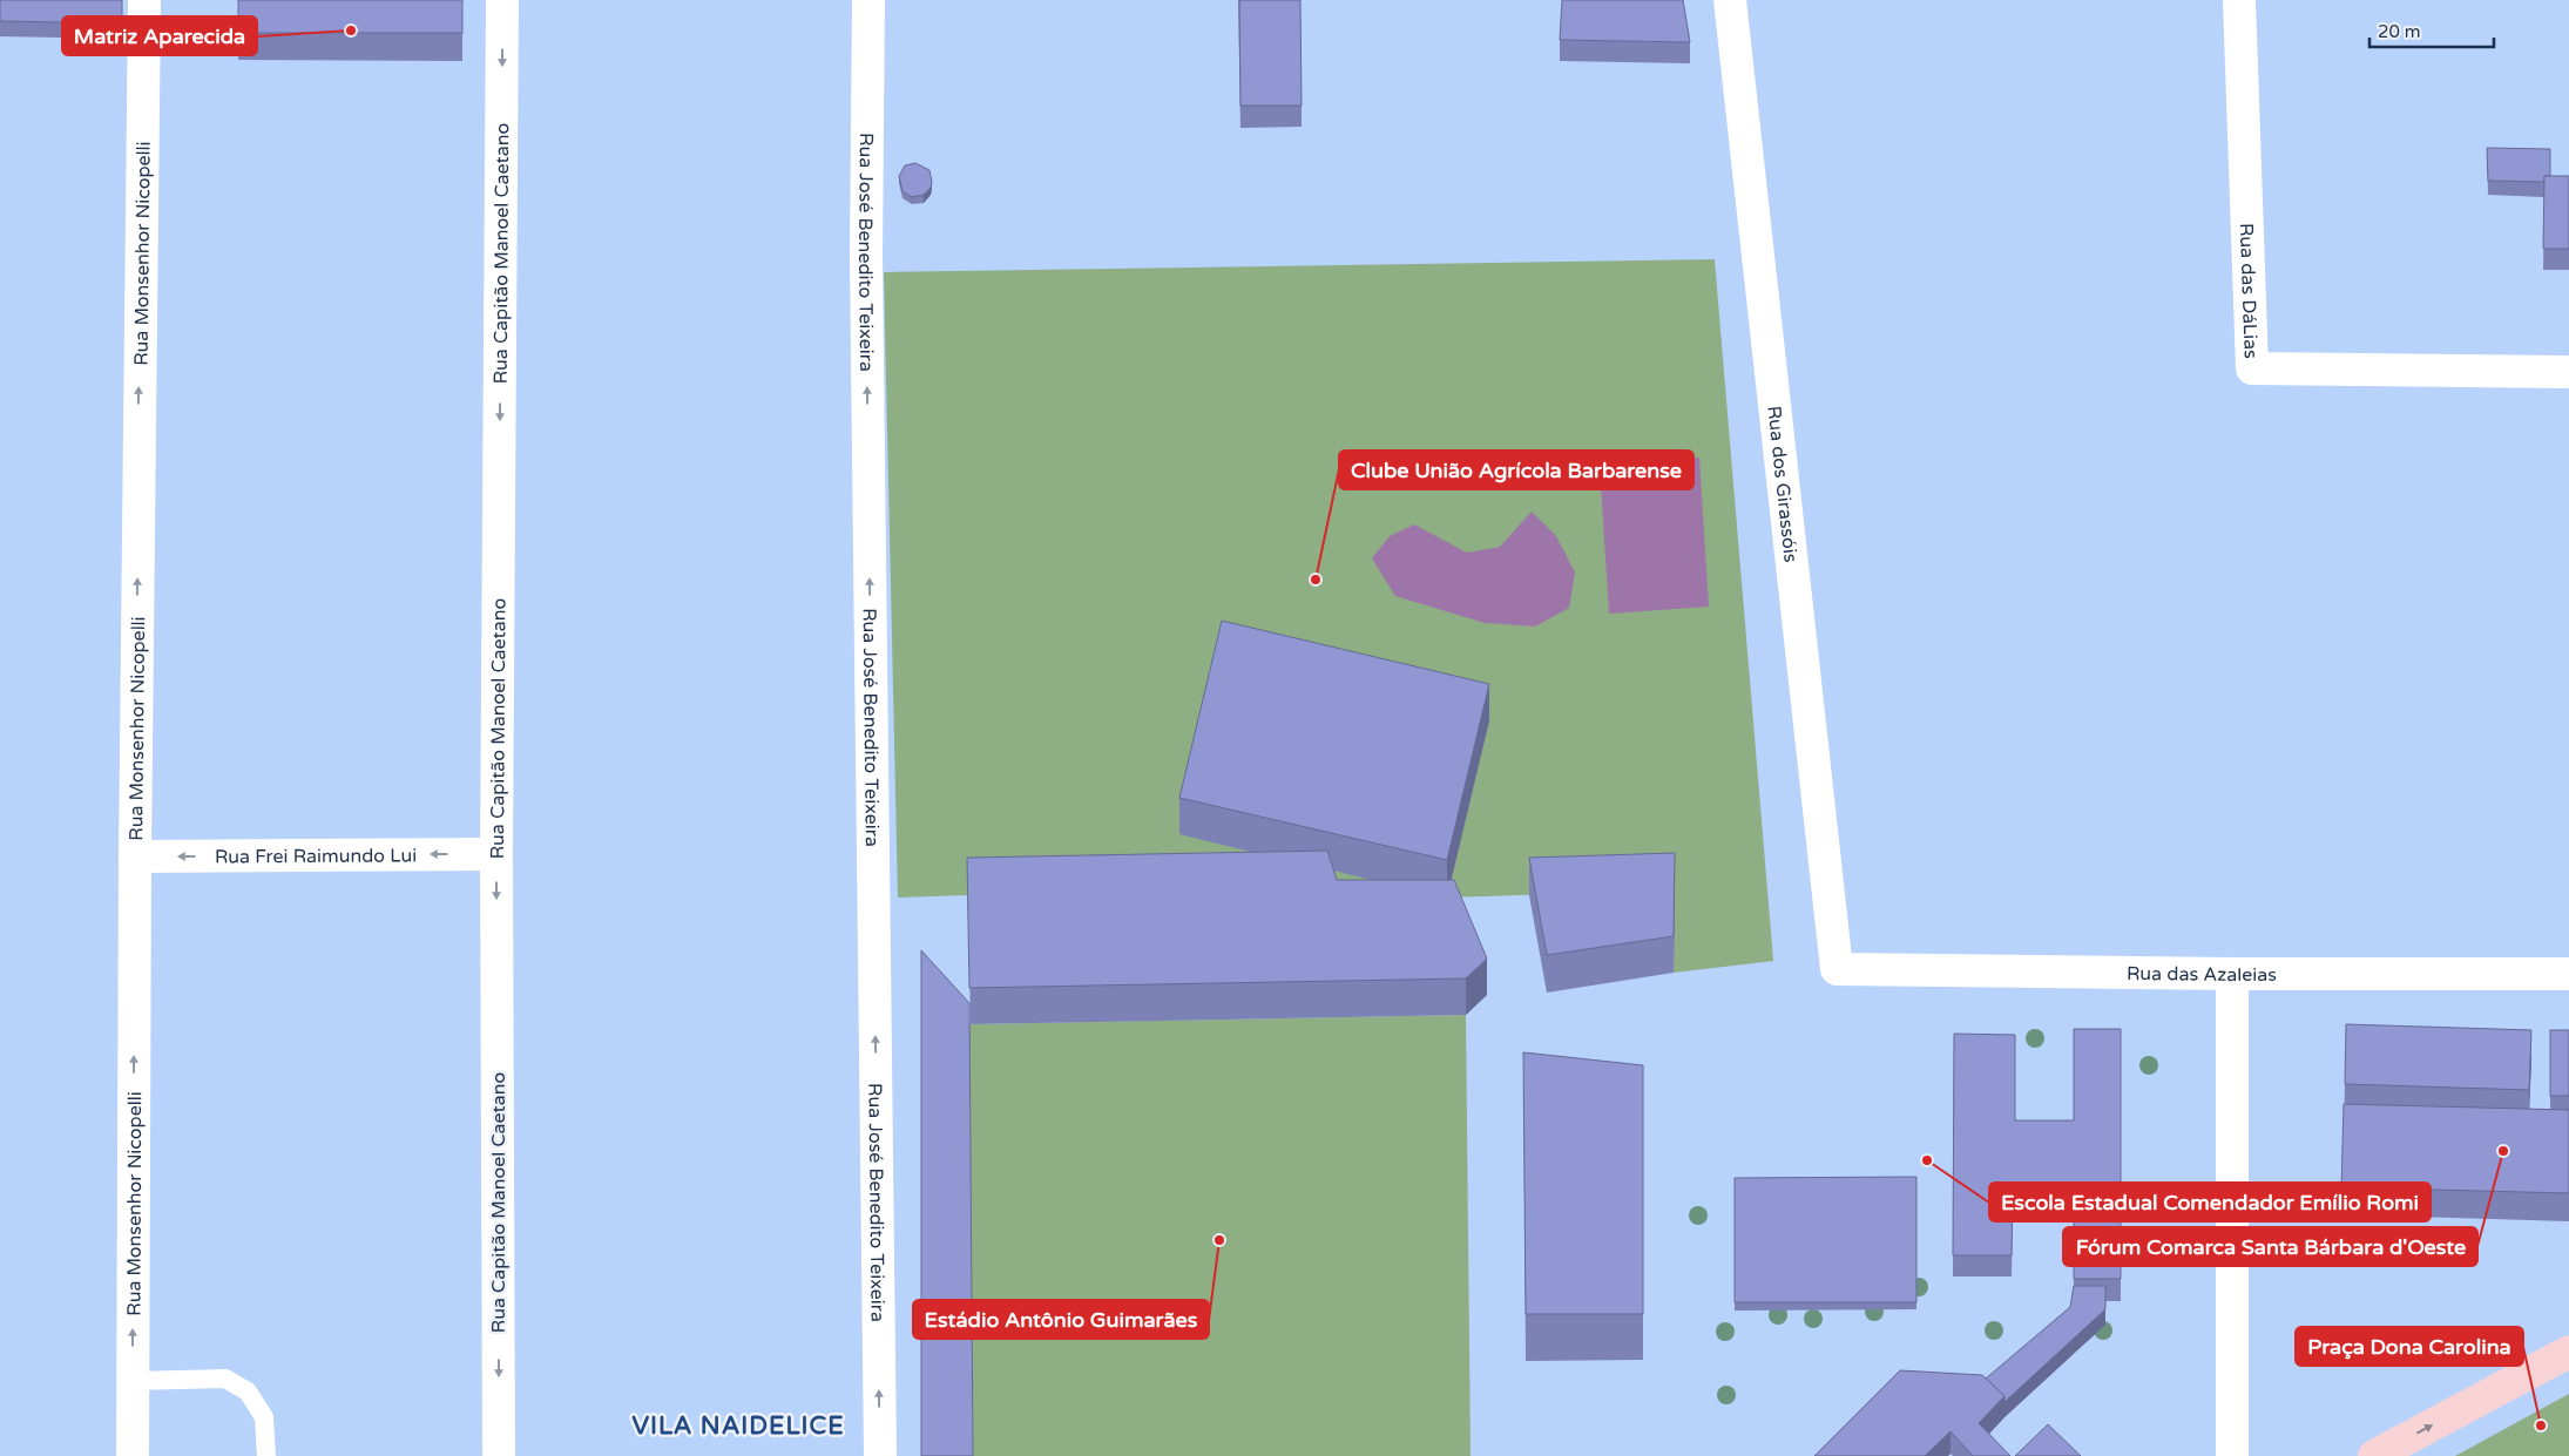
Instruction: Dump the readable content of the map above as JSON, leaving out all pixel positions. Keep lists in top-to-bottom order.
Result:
{
  "streets": {
    "street": [
      "Rua Monsenhor Nicopelli",
      "Rua Capitão Manoel Caetano",
      "Rua José Benedito Teixeira",
      "Rua das DáLias",
      "Rua dos Girassóis",
      "Rua Frei Raimundo Lui",
      "Rua das Azaleias"
    ]
  },
  "crossings": [
    ["Rua Monsenhor Nicopelli", "Rua Frei Raimundo Lui"],
    ["Rua Capitão Manoel Caetano", "Rua Frei Raimundo Lui"],
    ["Rua dos Girassóis", "Rua das Azaleias"]
  ],
  "one_way": [
    "Rua Monsenhor Nicopelli",
    "Rua Capitão Manoel Caetano",
    "Rua José Benedito Teixeira",
    "Rua Frei Raimundo Lui"
  ],
  "districts": ["VILA NAIDELICE"],
  "places": [
    "Matriz Aparecida",
    "Clube União Agrícola Barbarense",
    "Fórum Comarca Santa Bárbara d'Oeste",
    "Escola Estadual Comendador Emílio Romi",
    "Estádio Antônio Guimarães",
    "Praça Dona Carolina"
  ],
  "scale_bar": "20 m"
}
